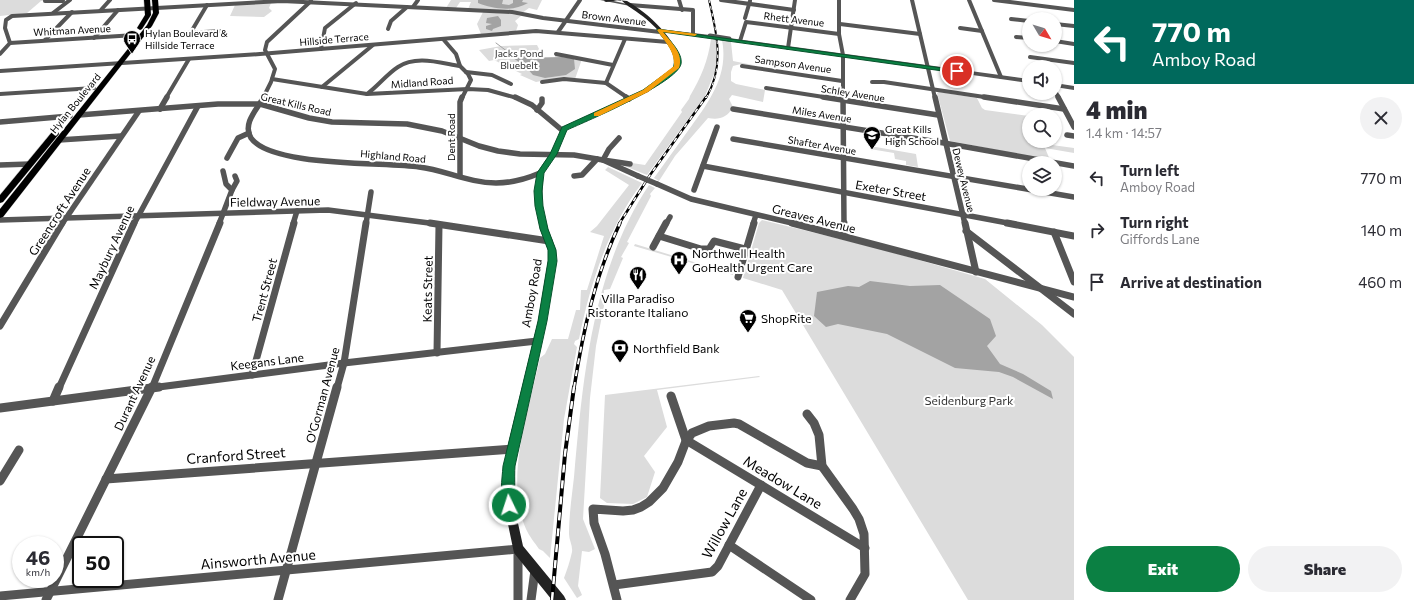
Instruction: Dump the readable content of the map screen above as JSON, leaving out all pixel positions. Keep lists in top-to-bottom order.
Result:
{
  "streets": {
    "main road": ["Hylan Boulevard", "Amboy Road"],
    "street": [
      "Brown Avenue",
      "Rhett Avenue",
      "Whitman Avenue",
      "Hillside Terrace",
      "Sampson Avenue",
      "Midland Road",
      "Schley Avenue",
      "Great Kills Road",
      "Miles Avenue",
      "Dent Road",
      "Shafter Avenue",
      "Highland Road",
      "Dewey Avenue",
      "Exeter Street",
      "Fieldway Avenue",
      "Greencroft Avenue",
      "Greaves Avenue",
      "Maybury Avenue",
      "Keats Street",
      "Trent Street",
      "Keegans Lane",
      "Durant Avenue",
      "O'Gorman Avenue",
      "Cranford Street",
      "Meadow Lane",
      "Willow Lane",
      "Ainsworth Avenue"
    ]
  },
  "crossings": [
    ["Brown Avenue", "Whitman Avenue"],
    ["Brown Avenue", "Hylan Boulevard"],
    ["Whitman Avenue", "Hylan Boulevard"],
    ["Hillside Terrace", "Hylan Boulevard"],
    ["Midland Road", "Dent Road"],
    ["Midland Road", "Amboy Road"],
    ["Schley Avenue", "Dewey Avenue"],
    ["Hylan Boulevard", "Great Kills Road"],
    ["Great Kills Road", "Dent Road"],
    ["Great Kills Road", "Greencroft Avenue"],
    ["Great Kills Road", "Greaves Avenue"],
    ["Great Kills Road", "Maybury Avenue"],
    ["Great Kills Road", "Amboy Road"],
    ["Miles Avenue", "Dewey Avenue"],
    ["Dent Road", "Highland Road"],
    ["Shafter Avenue", "Dewey Avenue"],
    ["Highland Road", "Amboy Road"],
    ["Dewey Avenue", "Exeter Street"],
    ["Dewey Avenue", "Greaves Avenue"],
    ["Fieldway Avenue", "Greencroft Avenue"],
    ["Fieldway Avenue", "Maybury Avenue"],
    ["Fieldway Avenue", "Keats Street"],
    ["Fieldway Avenue", "Trent Street"],
    ["Fieldway Avenue", "Amboy Road"],
    ["Fieldway Avenue", "Durant Avenue"],
    ["Fieldway Avenue", "O'Gorman Avenue"],
    ["Greaves Avenue", "Amboy Road"],
    ["Maybury Avenue", "Keegans Lane"],
    ["Keats Street", "Keegans Lane"],
    ["Trent Street", "Keegans Lane"],
    ["Amboy Road", "Keegans Lane"],
    ["Amboy Road", "Cranford Street"],
    ["Amboy Road", "Ainsworth Avenue"],
    ["Keegans Lane", "Durant Avenue"],
    ["Keegans Lane", "O'Gorman Avenue"],
    ["Durant Avenue", "Cranford Street"],
    ["Durant Avenue", "Ainsworth Avenue"],
    ["O'Gorman Avenue", "Cranford Street"],
    ["O'Gorman Avenue", "Ainsworth Avenue"],
    ["Meadow Lane", "Willow Lane"]
  ],
  "parks": ["Jacks Pond Bluebelt", "Seidenburg Park"],
  "places": {
    "bus stop": ["Hylan Boulevard & Hillside Terrace"],
    "school or university": ["Great Kills High School"],
    "hospital": ["Northwell Health GoHealth Urgent Care"],
    "restaurant": ["Villa Paradiso Ristorante Italiano"],
    "supermarket": ["ShopRite"],
    "bank": ["Northfield Bank"]
  },
  "north": "bottom right",
  "page": {
    "turn": ["770 m", "Amboy Road"],
    "heading": ["4 min", "1.4 km · 14:57"],
    "list": [
      {
        "name": "Turn left",
        "note": "Amboy Road",
        "value": "770 m"
      },
      {
        "name": "Turn right",
        "note": "Giffords Lane",
        "value": "140 m"
      },
      {
        "name": "Arrive at destination",
        "value": "460 m"
      }
    ],
    "speed": "46 km/h",
    "limit": "50",
    "buttons": ["Exit", "Share"]
  }
}
